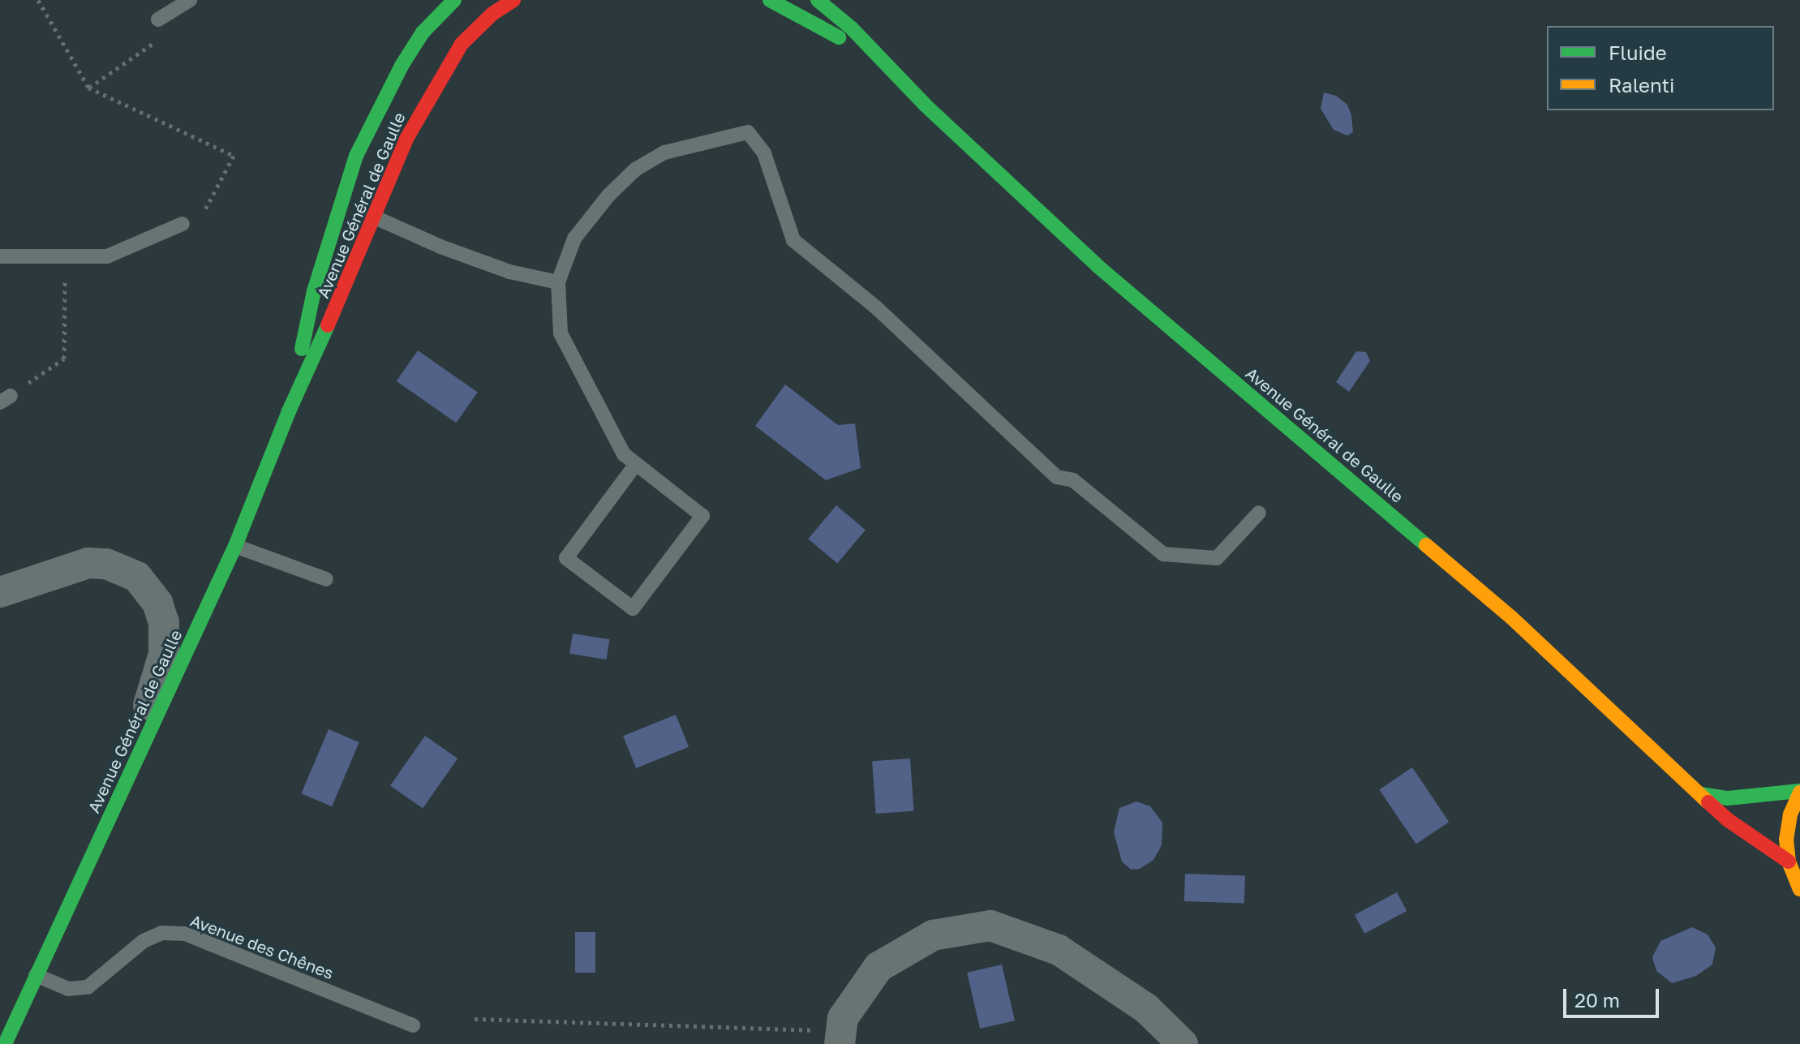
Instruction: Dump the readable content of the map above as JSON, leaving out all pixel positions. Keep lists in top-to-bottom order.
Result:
{
  "streets": {
    "main road": ["Avenue Général de Gaulle"],
    "lane": ["Avenue des Chênes"]
  },
  "crossings": [
    ["Avenue Général de Gaulle", "Avenue des Chênes"]
  ],
  "legend": ["Fluide", "Ralenti"],
  "scale_bar": "20 m"
}
